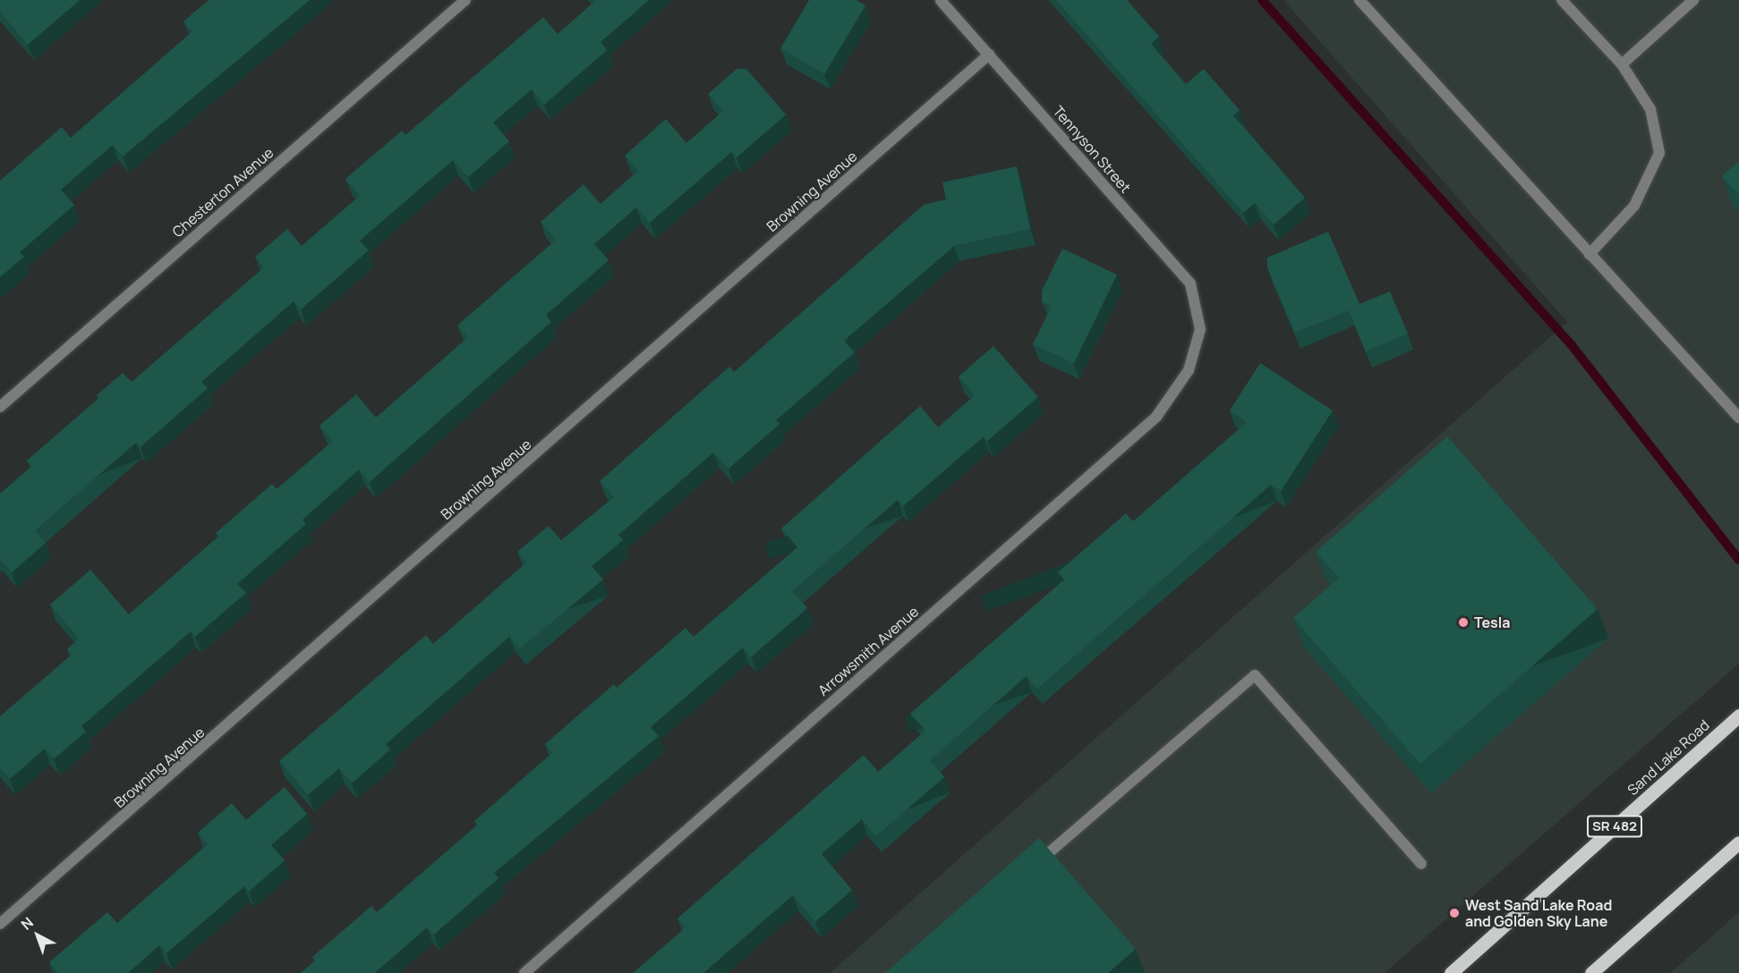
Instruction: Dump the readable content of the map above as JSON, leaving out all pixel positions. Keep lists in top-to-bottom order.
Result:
{
  "streets": {
    "main road": ["Sand Lake Road", "SR 482"],
    "street": [
      "Tennyson Street",
      "Browning Avenue",
      "Chesterton Avenue",
      "Arrowsmith Avenue"
    ]
  },
  "crossings": [
    ["Tennyson Street", "Browning Avenue"],
    ["Tennyson Street", "Arrowsmith Avenue"]
  ],
  "places": ["Tesla", "West Sand Lake Road and Golden Sky Lane"],
  "north": "top left"
}
